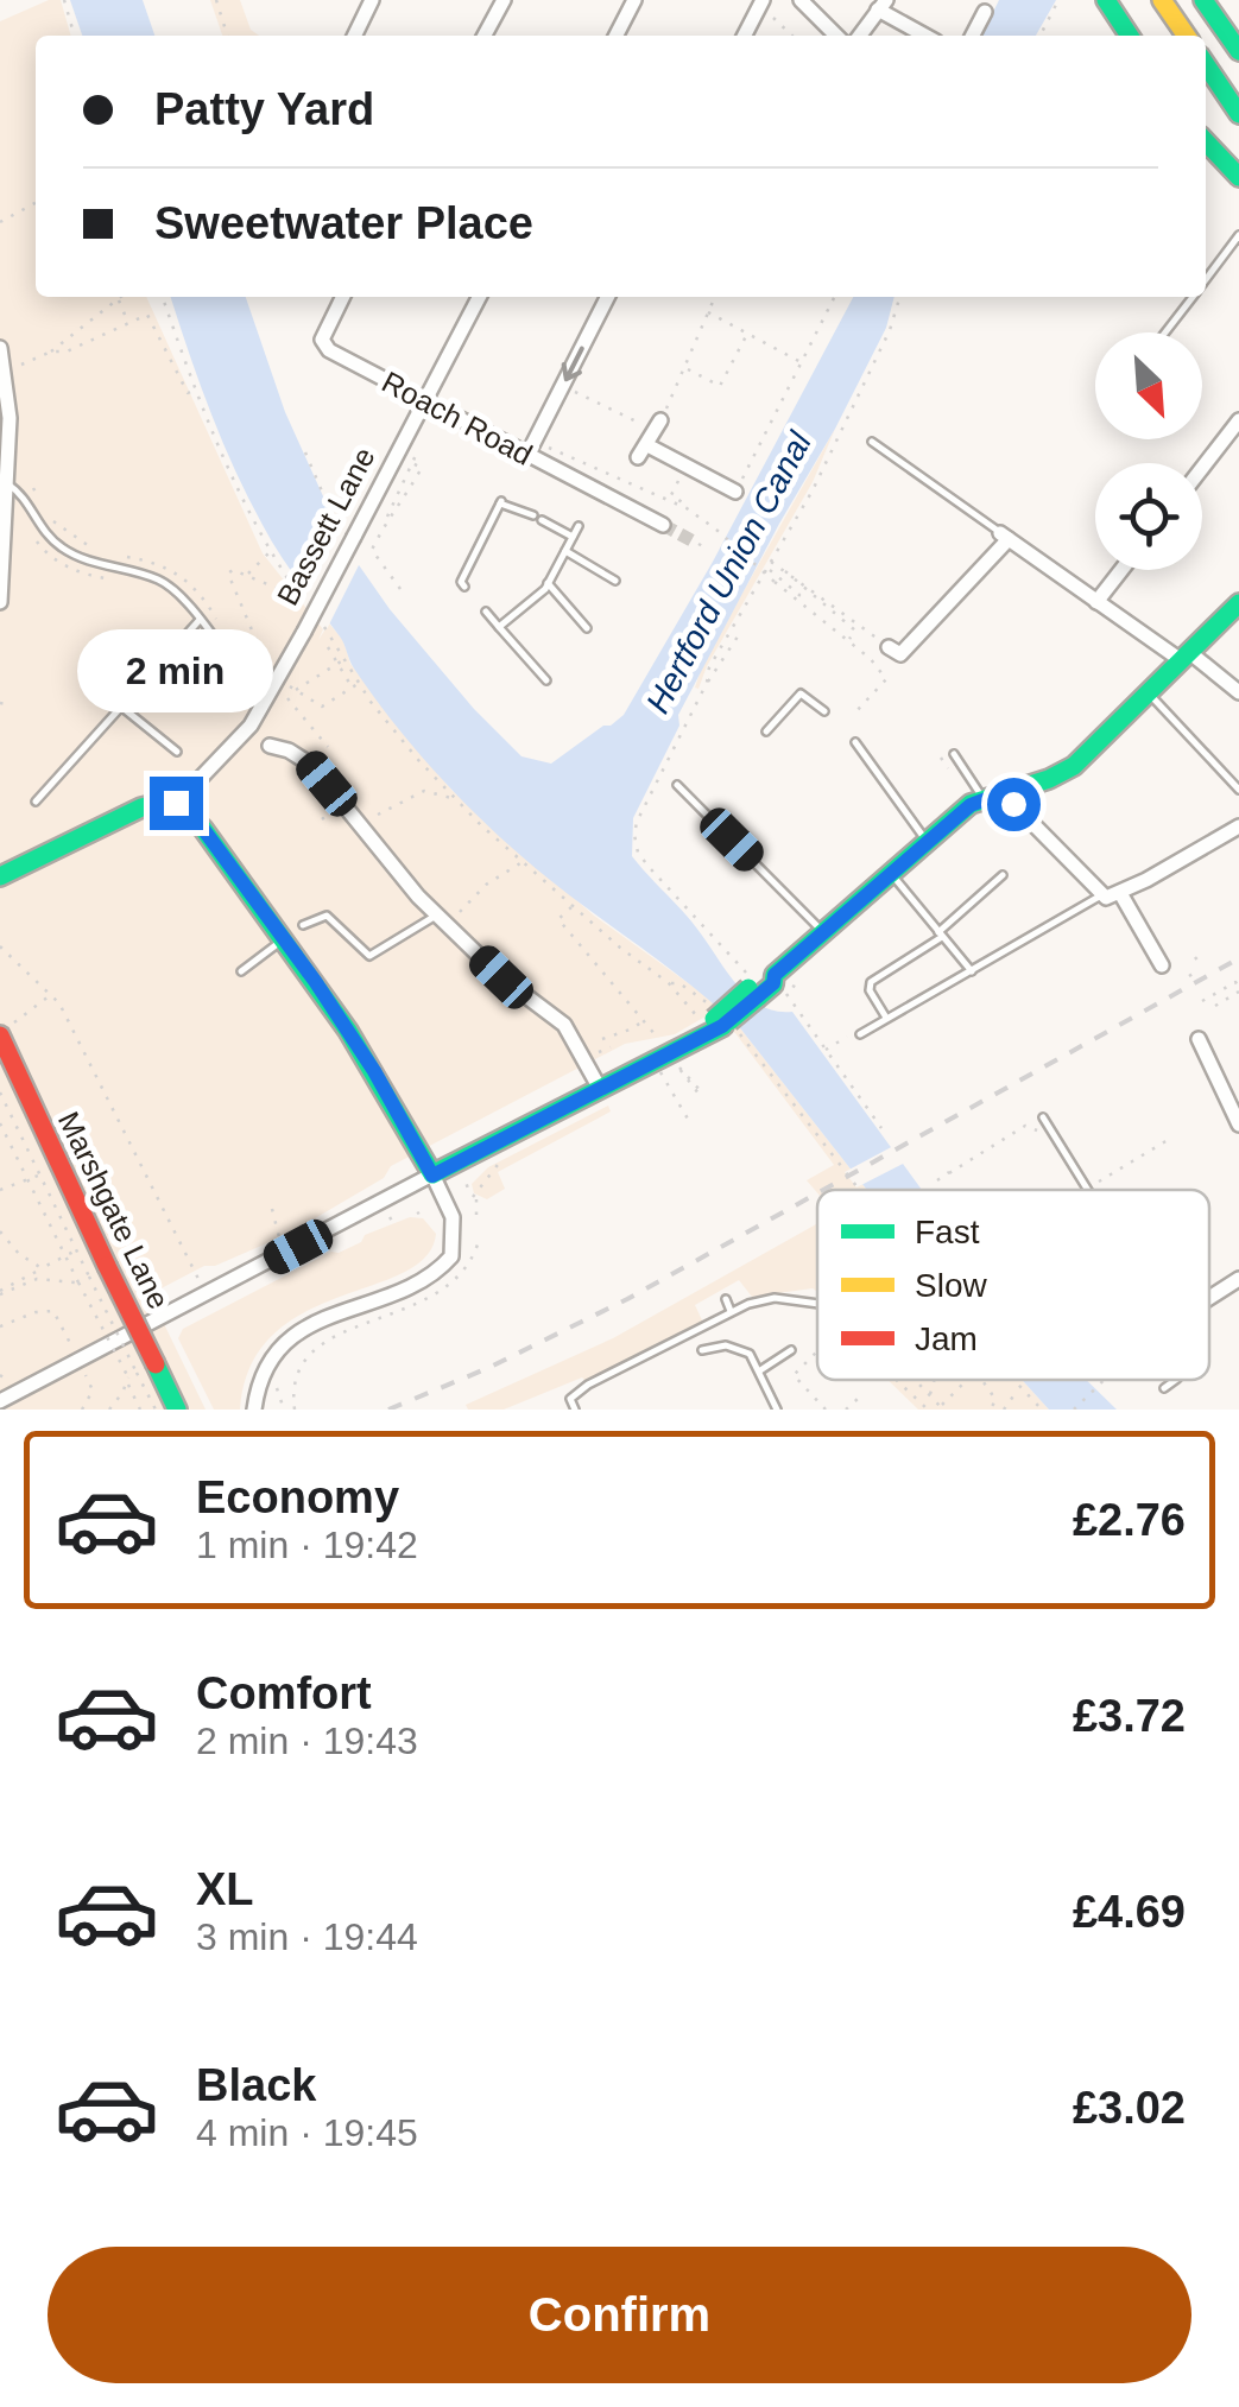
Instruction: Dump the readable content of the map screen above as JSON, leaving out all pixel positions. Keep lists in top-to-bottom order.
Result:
{
  "streets": {
    "main road": ["Marshgate Lane"],
    "street": ["Roach Road", "Bassett Lane"]
  },
  "crossings": [
    ["Roach Road", "Bassett Lane"]
  ],
  "water": ["Hertford Union Canal"],
  "legend": ["Fast", "Slow", "Jam"],
  "north": "bottom right",
  "page": {
    "banner": ["Patty Yard", "Sweetwater Place"],
    "bubble": "2 min",
    "list": [
      {
        "name": "Economy",
        "note": "1 min · 19:42",
        "value": "£2.76"
      },
      {
        "name": "Comfort",
        "note": "2 min · 19:43",
        "value": "£3.72"
      },
      {
        "name": "XL",
        "note": "3 min · 19:44",
        "value": "£4.69"
      },
      {
        "name": "Black",
        "note": "4 min · 19:45",
        "value": "£3.02"
      }
    ],
    "buttons": "Confirm"
  }
}
